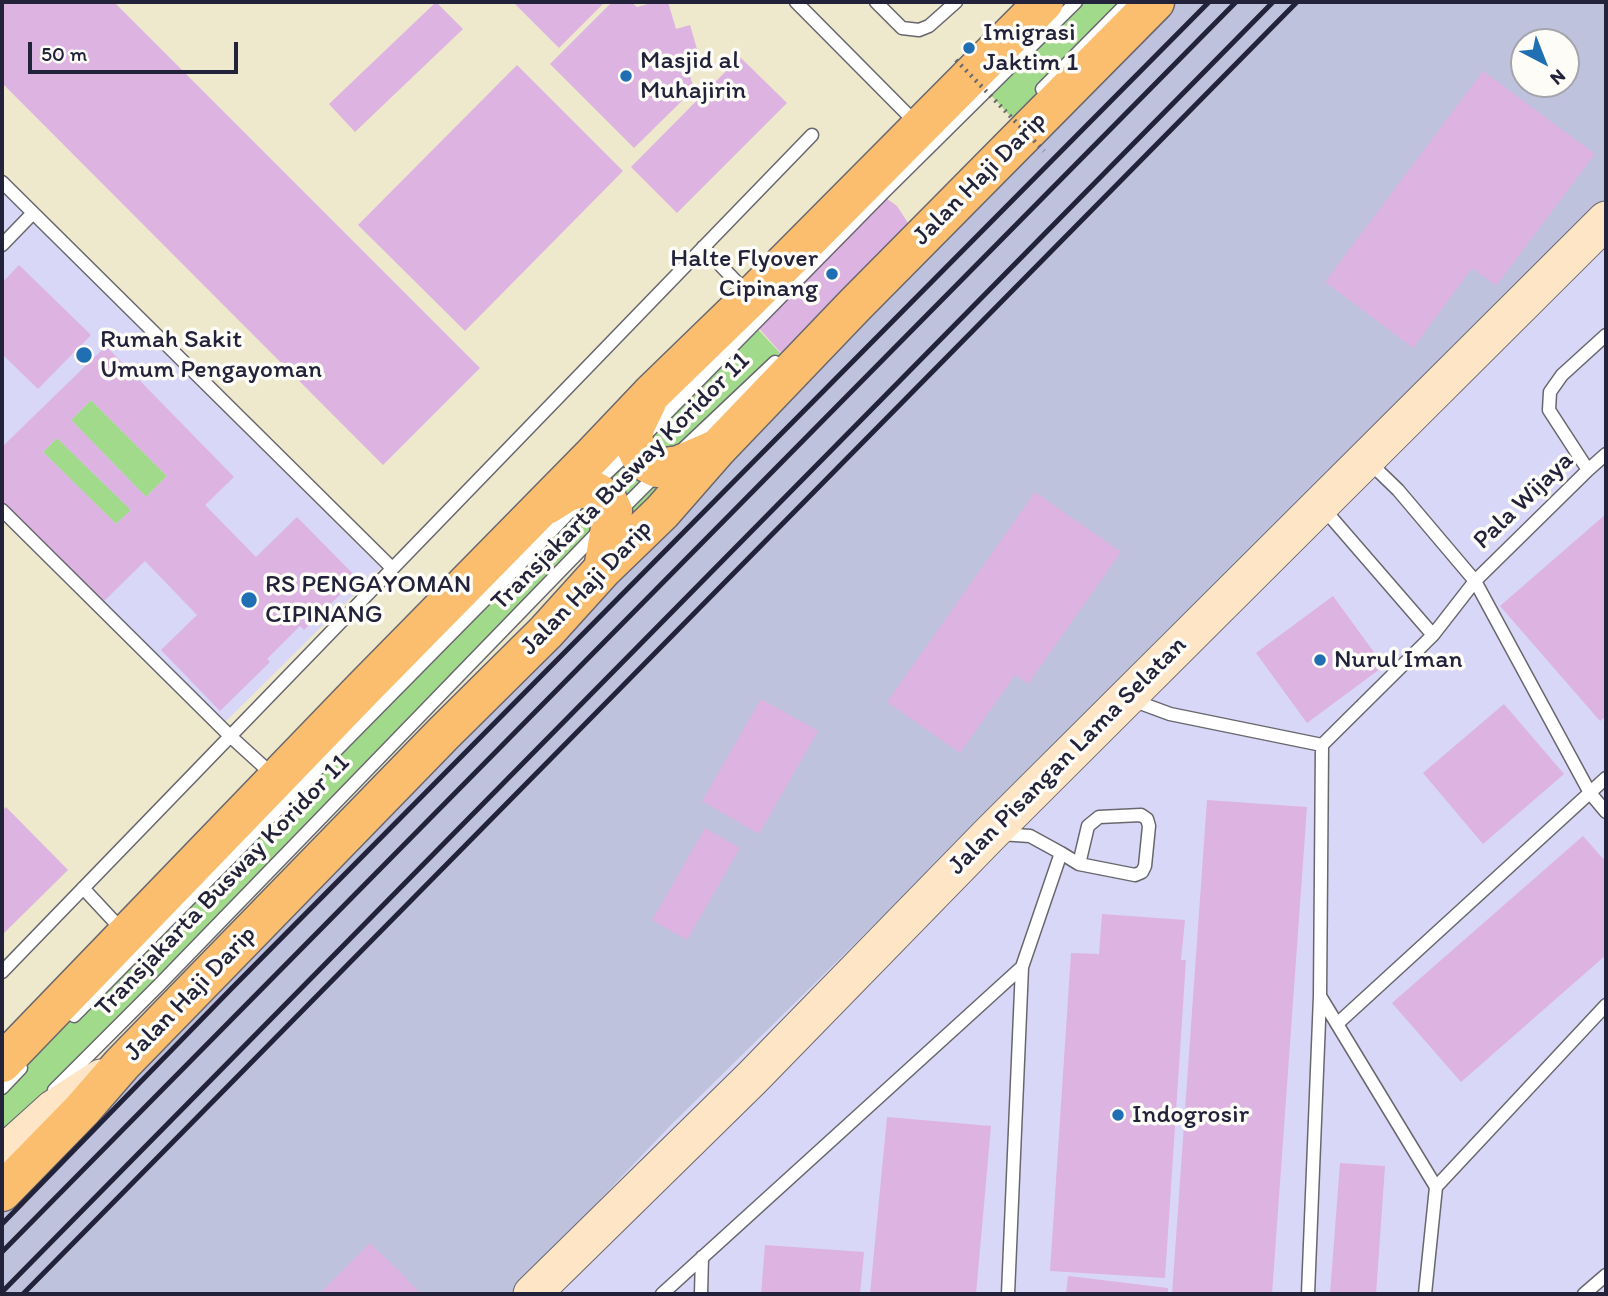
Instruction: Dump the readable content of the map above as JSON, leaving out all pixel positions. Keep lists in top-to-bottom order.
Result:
{
  "streets": {
    "main road": ["Jalan Haji Darip"],
    "street": ["Jalan Pisangan Lama Selatan"],
    "lane": ["Transjakarta Busway Koridor 11", "Pala Wijaya"]
  },
  "places": [
    "Imigrasi Jaktim 1",
    "Masjid al Muhajirin",
    "Halte Flyover Cipinang",
    "Rumah Sakit Umum Pengayoman",
    "RS PENGAYOMAN CIPINANG",
    "Nurul Iman",
    "Indogrosir"
  ],
  "scale_bar": "50 m",
  "north": "bottom right"
}
